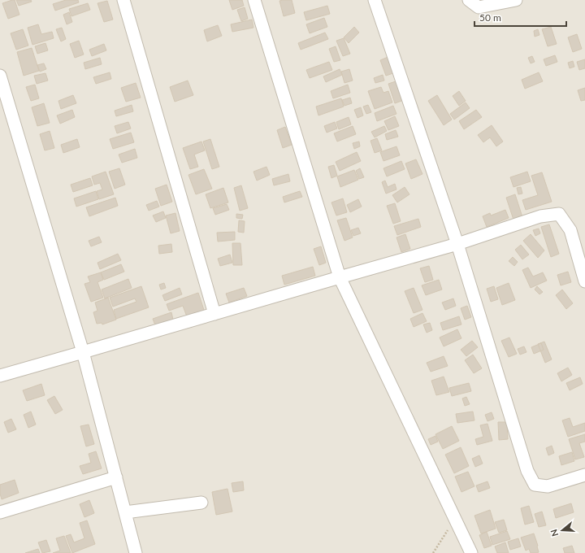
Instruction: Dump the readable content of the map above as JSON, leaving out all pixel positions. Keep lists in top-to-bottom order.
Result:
{
  "scale_bar": "50 m",
  "north": "left"
}
